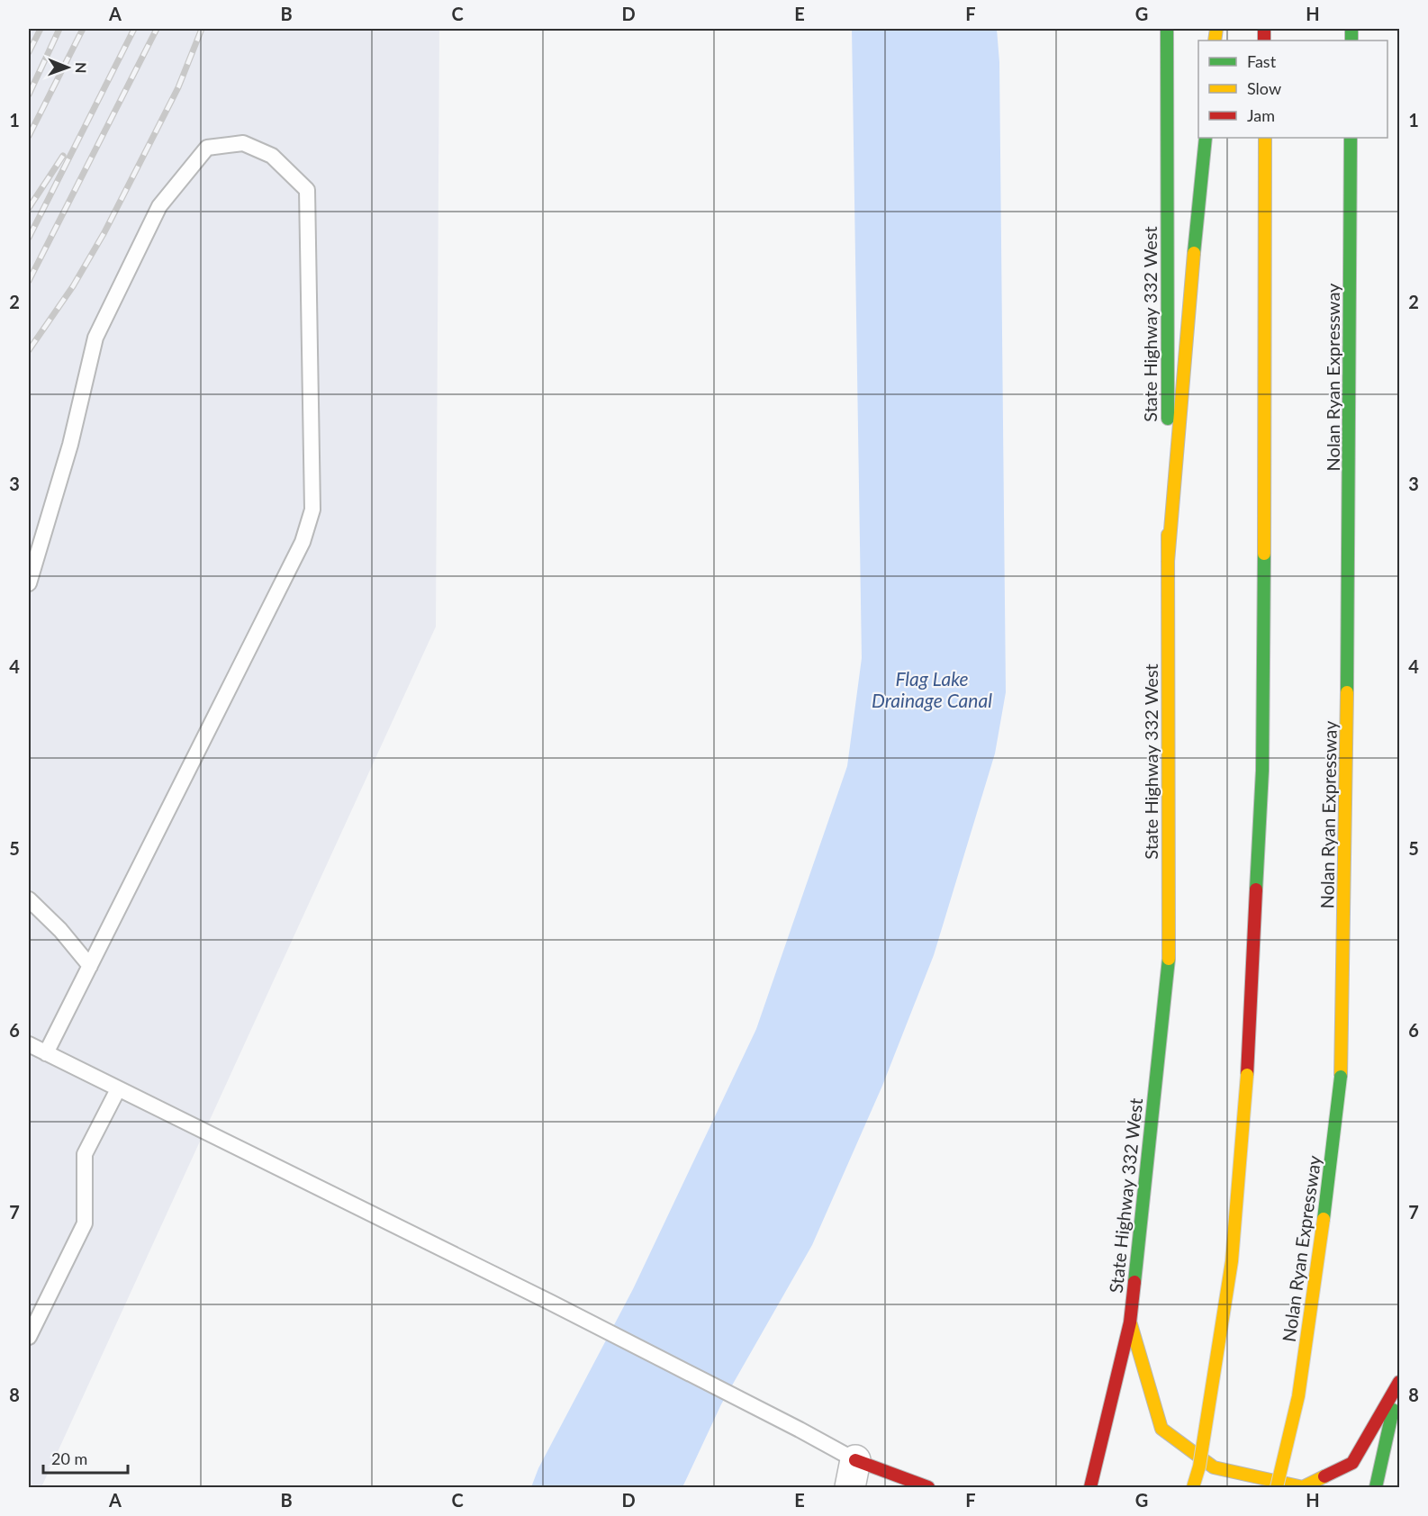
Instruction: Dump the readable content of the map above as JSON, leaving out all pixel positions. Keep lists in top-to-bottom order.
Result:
{
  "streets": {
    "main road": ["State Highway 332 West", "Nolan Ryan Expressway"]
  },
  "water": ["Flag Lake Drainage Canal"],
  "legend": ["Fast", "Slow", "Jam"],
  "scale_bar": "20 m",
  "north": "right",
  "grid": {
    "columns": [
      "A",
      "B",
      "C",
      "D",
      "E",
      "F",
      "G",
      "H"
    ],
    "rows": [
      "1",
      "2",
      "3",
      "4",
      "5",
      "6",
      "7",
      "8"
    ]
  }
}
